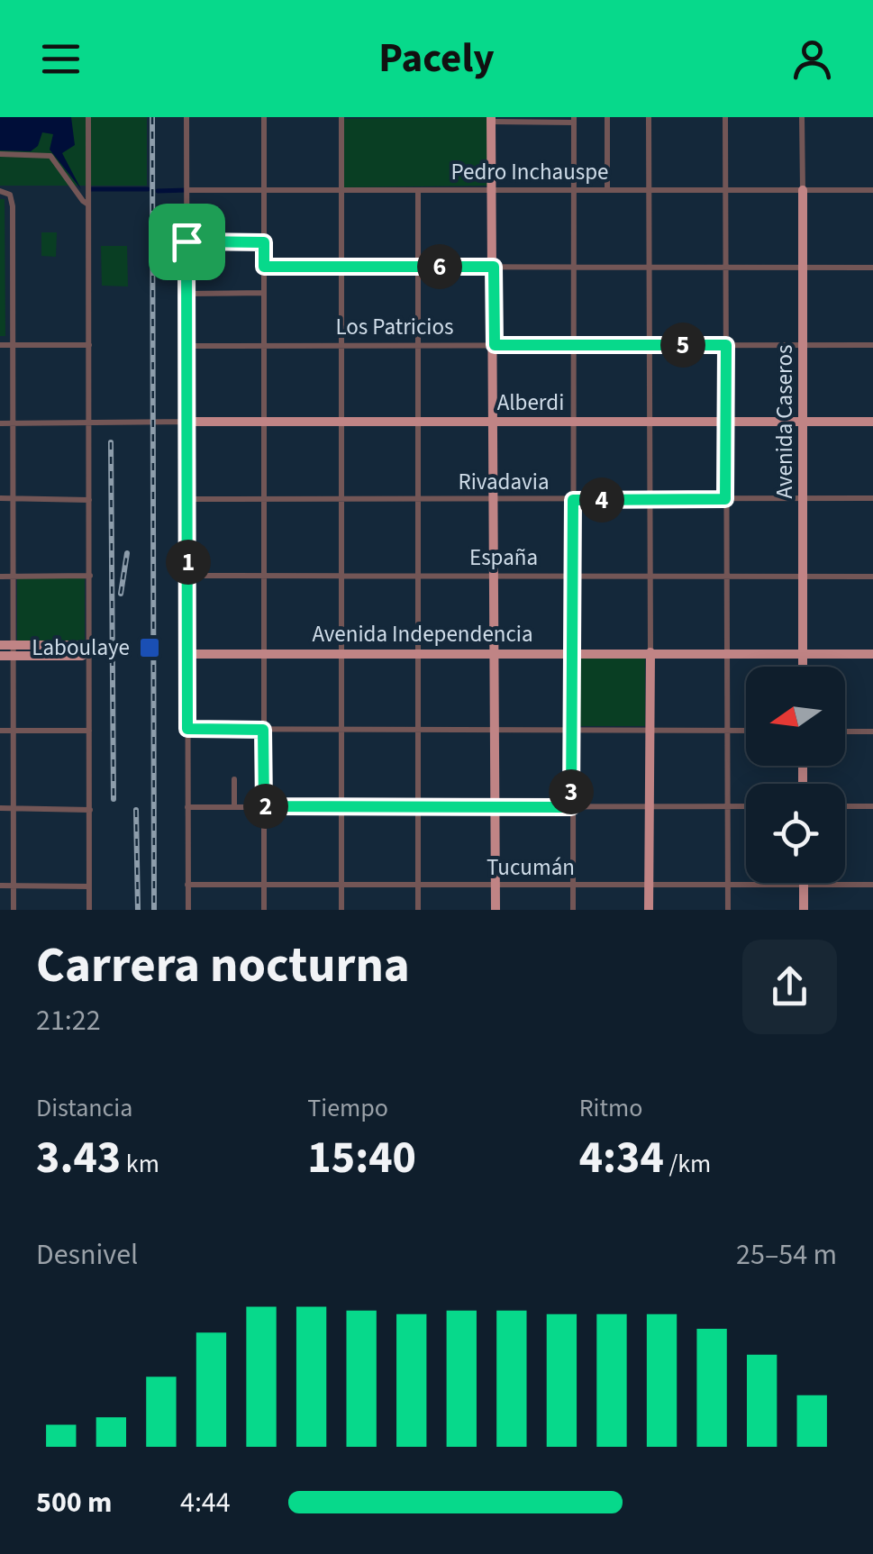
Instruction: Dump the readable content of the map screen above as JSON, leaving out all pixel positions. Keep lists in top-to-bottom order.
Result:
{
  "streets": {
    "main road": ["Alberdi", "Avenida Caseros", "Avenida Independencia"],
    "street": [
      "Pedro Inchauspe",
      "Los Patricios",
      "Rivadavia",
      "España",
      "Tucumán"
    ]
  },
  "crossings": [
    ["Pedro Inchauspe", "Avenida Caseros"],
    ["Los Patricios", "Avenida Caseros"],
    ["Alberdi", "Avenida Caseros"],
    ["Avenida Caseros", "Rivadavia"],
    ["Avenida Caseros", "España"],
    ["Avenida Caseros", "Avenida Independencia"]
  ],
  "places": {
    "transit": ["Laboulaye"]
  },
  "north": "left",
  "page": {
    "header": "Pacely",
    "pins": [
      "6",
      "5",
      "4",
      "1",
      "3",
      "2"
    ],
    "heading": ["Carrera nocturna", "21:22"],
    "stats": [
      ["Distancia", "3.43 km"],
      ["Tiempo", "15:40"],
      ["Ritmo", "4:34 /km"]
    ],
    "chart": ["Desnivel", "25–54 m"],
    "list": [
      {
        "name": "500 m",
        "note": "4:44"
      }
    ]
  }
}
